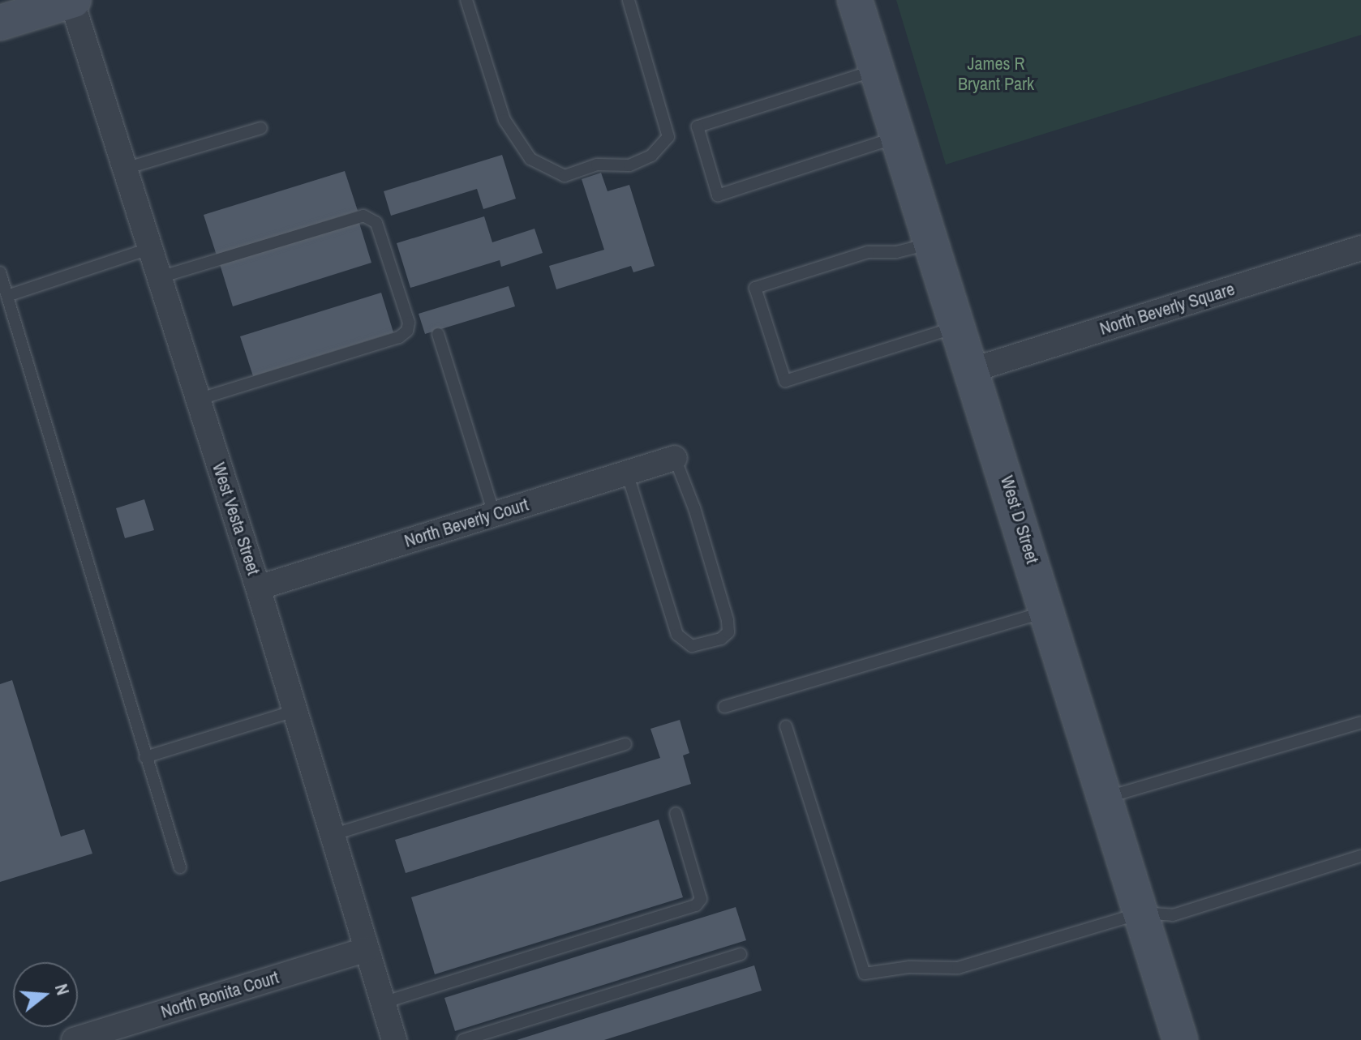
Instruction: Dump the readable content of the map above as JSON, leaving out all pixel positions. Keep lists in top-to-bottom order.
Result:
{
  "streets": {
    "main road": ["West D Street"],
    "street": [
      "North Beverly Square",
      "West Vesta Street",
      "North Beverly Court",
      "North Bonita Court"
    ]
  },
  "crossings": [
    ["North Beverly Square", "West D Street"],
    ["West Vesta Street", "North Beverly Court"],
    ["West Vesta Street", "North Bonita Court"]
  ],
  "parks": ["James R Bryant Park"],
  "north": "right"
}
